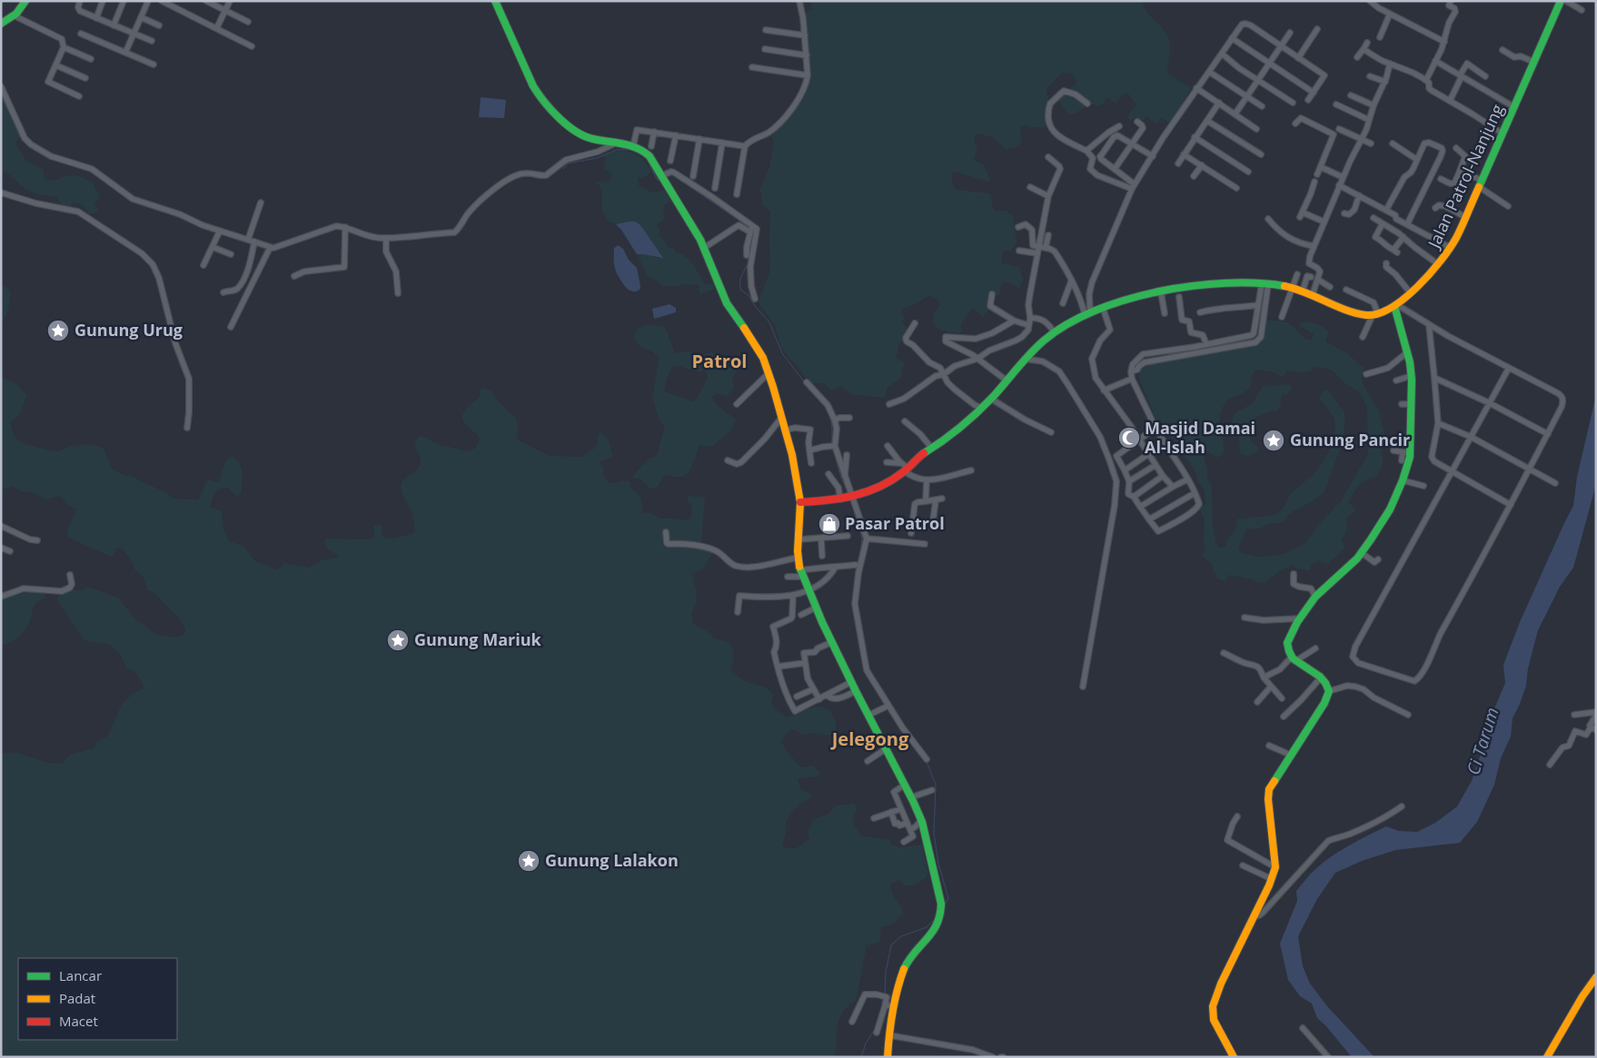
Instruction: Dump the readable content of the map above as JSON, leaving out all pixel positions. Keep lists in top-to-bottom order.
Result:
{
  "streets": {
    "main road": ["Jalan Patrol-Nanjung"]
  },
  "districts": ["Patrol", "Jelegong"],
  "water": ["Ci Tarum"],
  "places": {
    "place": [
      "Gunung Urug",
      "Gunung Pancir",
      "Gunung Mariuk",
      "Gunung Lalakon"
    ],
    "mosque": ["Masjid Damai Al-Islah"],
    "shop": ["Pasar Patrol"]
  },
  "legend": ["Lancar", "Padat", "Macet"]
}
